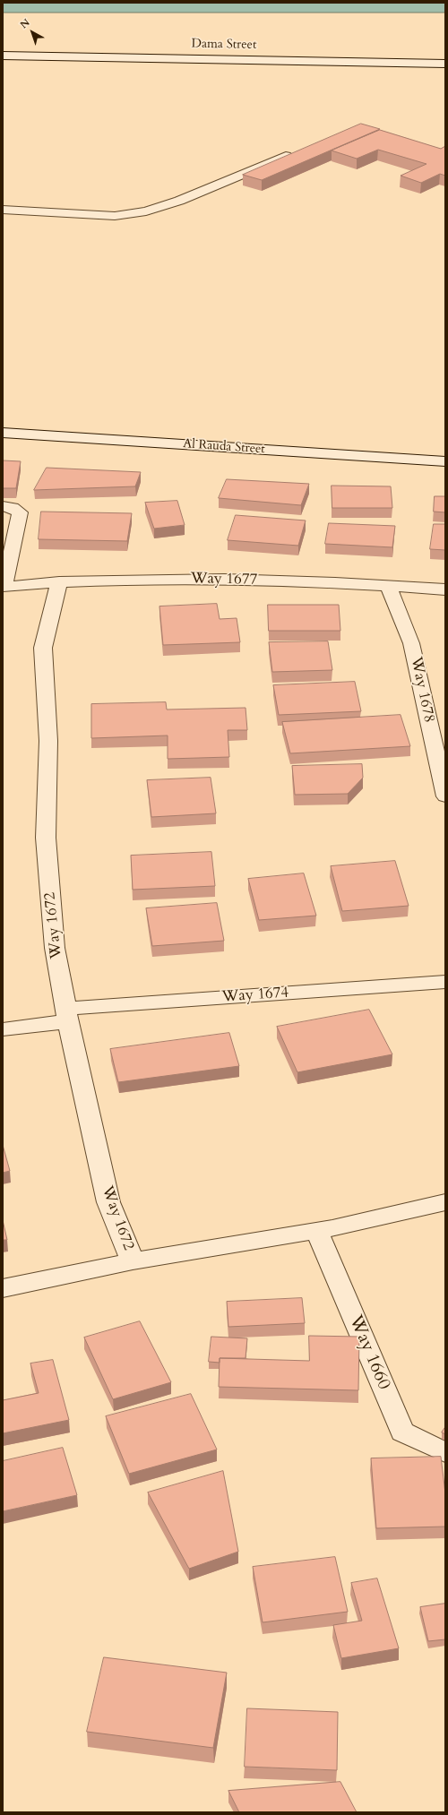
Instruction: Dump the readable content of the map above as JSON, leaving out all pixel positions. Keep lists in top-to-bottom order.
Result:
{
  "streets": {
    "street": [
      "Dama Street",
      "Al Rauda Street",
      "Way 1677",
      "Way 1678",
      "Way 1672",
      "Way 1674",
      "Way 1660"
    ]
  },
  "crossings": [
    ["Way 1677", "Way 1678"],
    ["Way 1677", "Way 1672"],
    ["Way 1672", "Way 1674"]
  ],
  "north": "top left"
}
